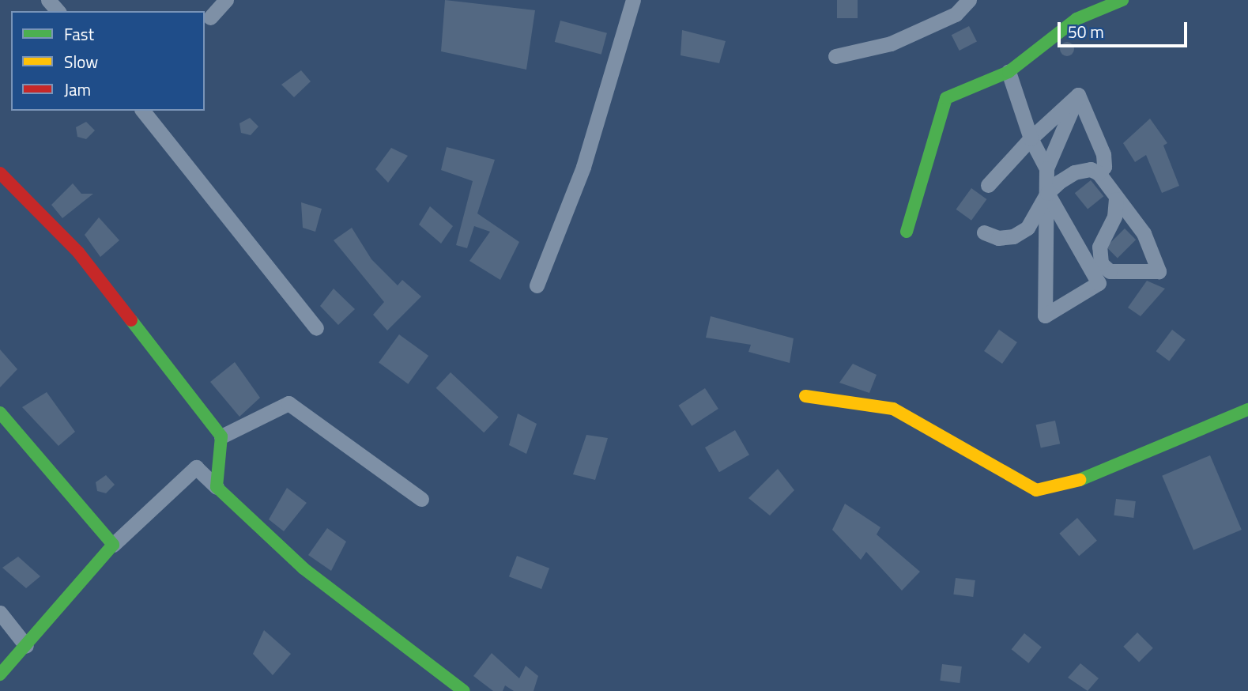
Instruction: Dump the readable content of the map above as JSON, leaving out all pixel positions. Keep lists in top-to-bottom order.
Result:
{
  "legend": ["Fast", "Slow", "Jam"],
  "scale_bar": "50 m"
}
